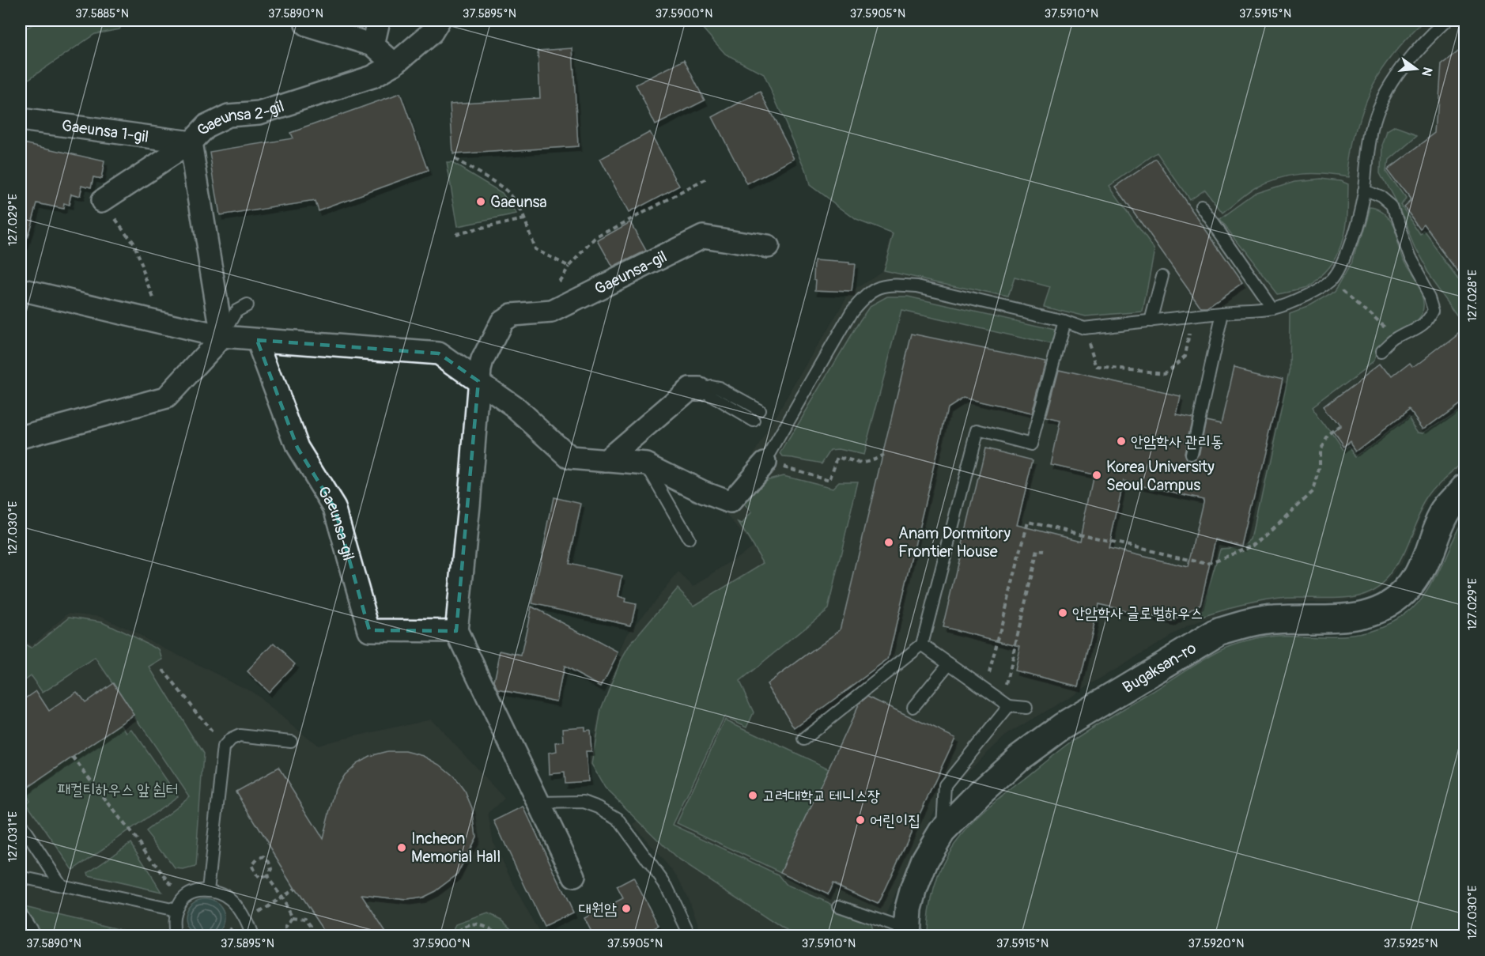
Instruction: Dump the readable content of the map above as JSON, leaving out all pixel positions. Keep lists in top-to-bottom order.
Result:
{
  "streets": {
    "street": [
      "Gaeunsa 2-gil",
      "Gaeunsa 1-gil",
      "Gaeunsa-gil",
      "Bugaksan-ro"
    ]
  },
  "crossings": [
    ["Gaeunsa 2-gil", "Gaeunsa 1-gil"]
  ],
  "parks": ["패컬티하우스 앞 쉼터"],
  "places": [
    "Gaeunsa",
    "안암학사 관리동",
    "Korea University Seoul Campus",
    "Anam Dormitory Frontier House",
    "안암학사 글로벌하우스",
    "고려대학교 테니스장",
    "어린이집",
    "Incheon Memorial Hall",
    "대원암"
  ],
  "north": "right",
  "coordinates": [
    "37.5885°N",
    "37.5890°N",
    "37.5895°N",
    "37.5900°N",
    "37.5905°N",
    "37.5910°N",
    "37.5915°N",
    "127.029°E",
    "127.028°E",
    "127.030°E",
    "127.031°E",
    "37.5920°N",
    "37.5925°N"
  ]
}
